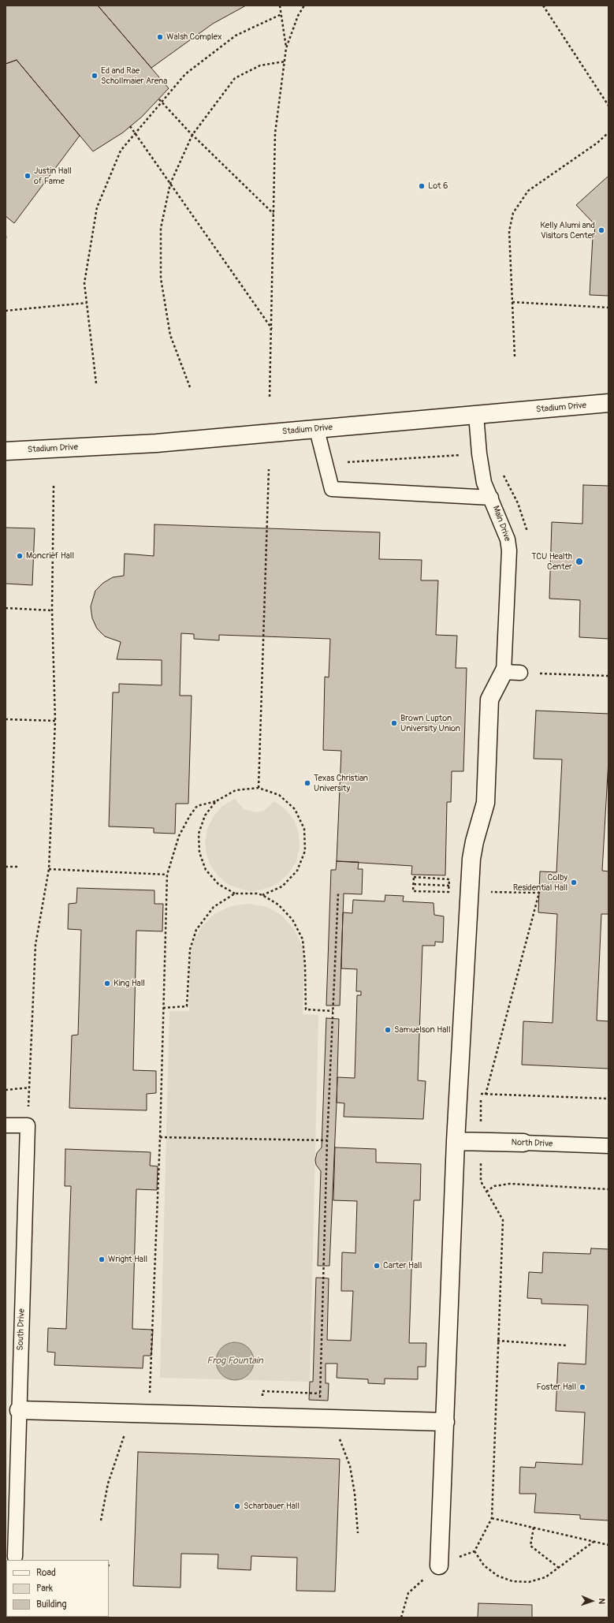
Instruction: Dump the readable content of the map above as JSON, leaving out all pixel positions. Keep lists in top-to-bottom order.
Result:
{
  "streets": {
    "street": ["Stadium Drive", "North Drive"],
    "lane": ["Main Drive", "South Drive"]
  },
  "crossings": [
    ["Stadium Drive", "Main Drive"]
  ],
  "water": ["Frog Fountain"],
  "places": [
    "Walsh Complex",
    "Ed and Rae Schollmaier Arena",
    "Justin Hall of Fame",
    "Lot 6",
    "Kelly Alumi and Visitors Center",
    "Moncrief Hall",
    "TCU Health Center",
    "Brown Lupton University Union",
    "Texas Christian University",
    "Colby Residential Hall",
    "King Hall",
    "Samuelson Hall",
    "Wright Hall",
    "Carter Hall",
    "Foster Hall",
    "Scharbauer Hall"
  ],
  "legend": ["Road", "Park", "Building"],
  "north": "right"
}
